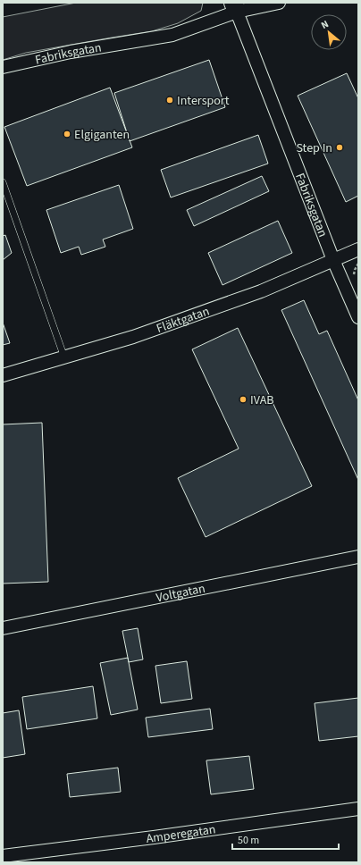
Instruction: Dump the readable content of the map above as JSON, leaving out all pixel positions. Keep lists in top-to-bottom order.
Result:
{
  "streets": {
    "street": [
      "Fabriksgatan",
      "Fläktgatan",
      "Voltgatan",
      "Amperegatan"
    ]
  },
  "crossings": [
    ["Fabriksgatan", "Fläktgatan"]
  ],
  "places": [
    "Intersport",
    "Elgiganten",
    "Step In",
    "IVAB"
  ],
  "scale_bar": "50 m",
  "north": "top left"
}
